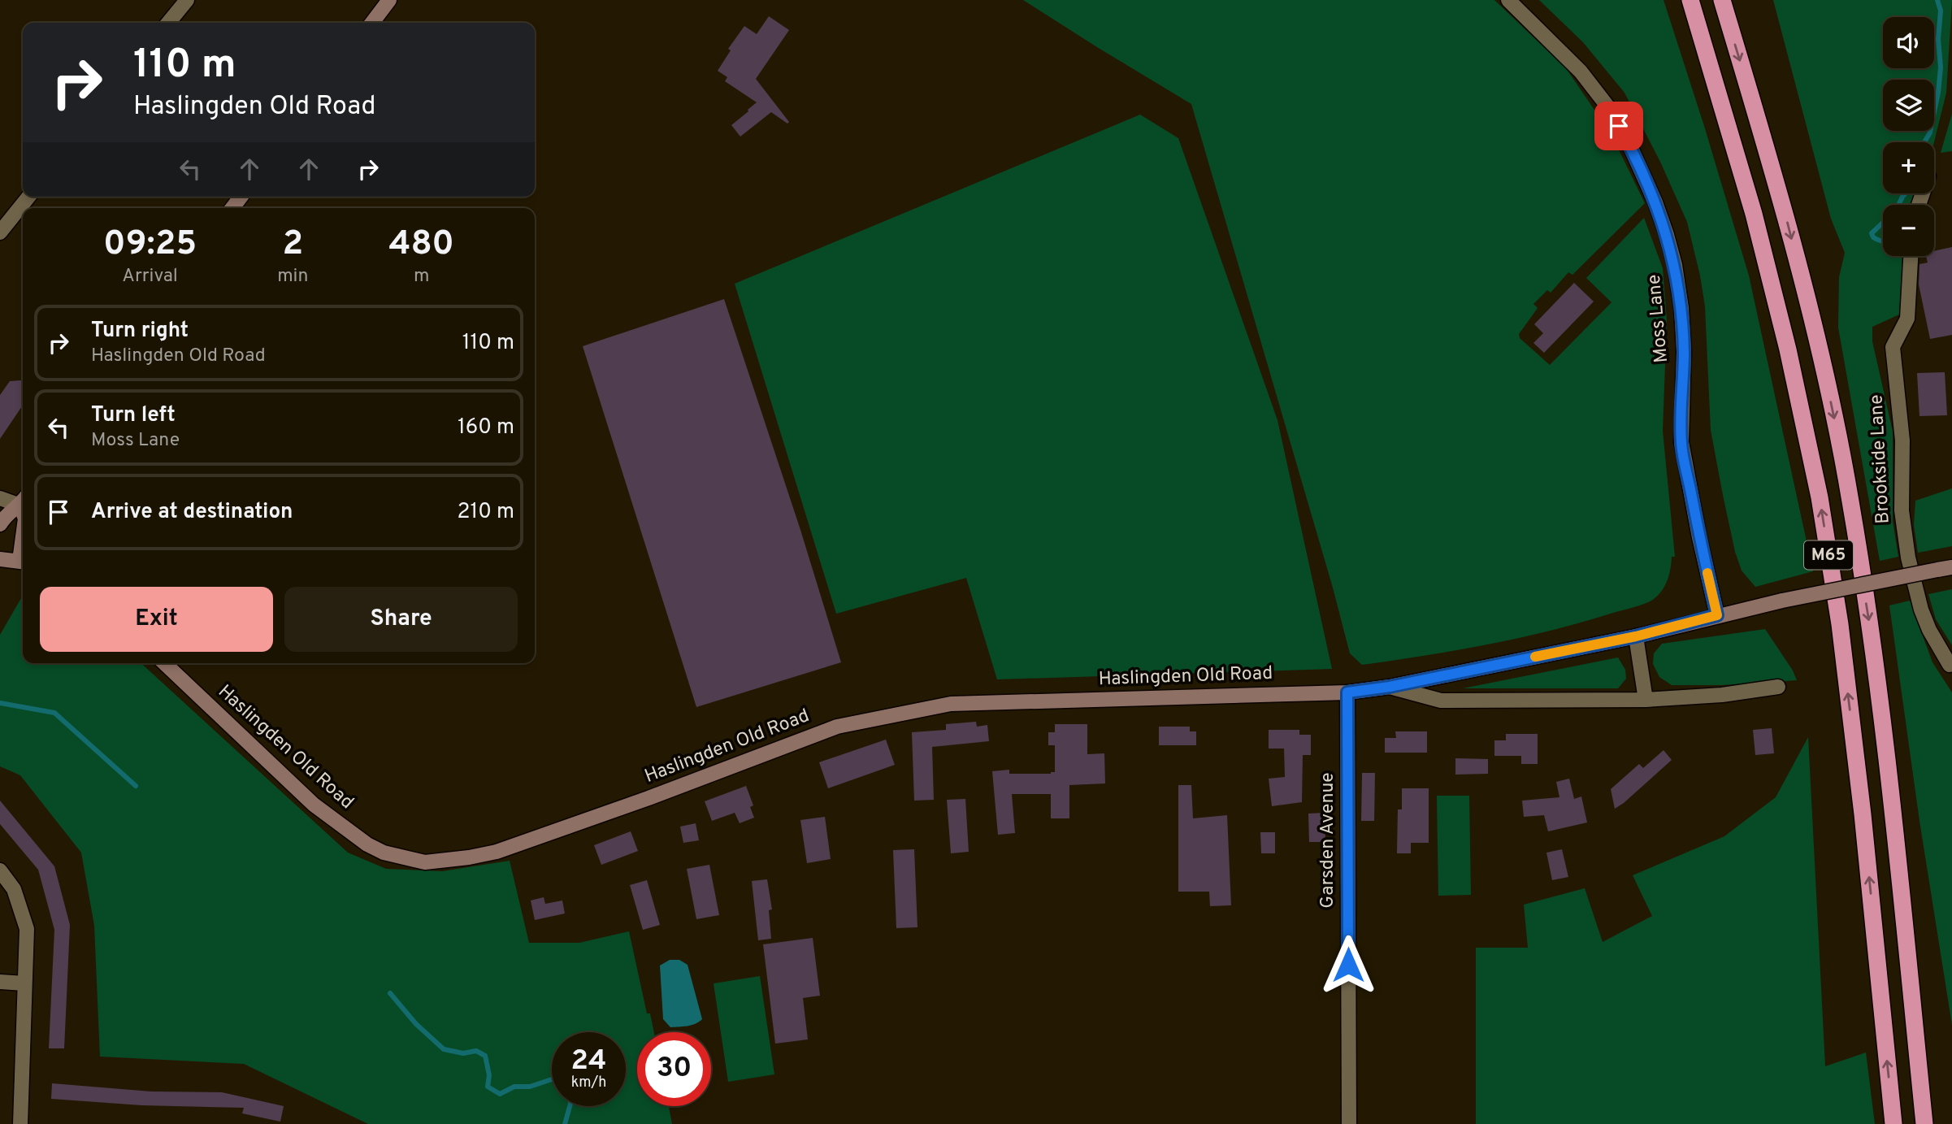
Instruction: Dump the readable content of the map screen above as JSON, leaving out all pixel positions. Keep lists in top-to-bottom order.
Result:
{
  "streets": {
    "highway": ["M65"],
    "main road": ["Haslingden Old Road"],
    "street": ["Moss Lane", "Brookside Lane", "Garsden Avenue"]
  },
  "crossings": [
    ["Moss Lane", "Haslingden Old Road"],
    ["Haslingden Old Road", "Garsden Avenue"]
  ],
  "page": {
    "map_buttons": ["+", "−"],
    "turn": ["110 m", "Haslingden Old Road"],
    "eta": [
      "09:25",
      "Arrival",
      "2",
      "min",
      "480",
      "m"
    ],
    "list": [
      {
        "name": "Turn right",
        "note": "Haslingden Old Road",
        "value": "110 m"
      },
      {
        "name": "Turn left",
        "note": "Moss Lane",
        "value": "160 m"
      },
      {
        "name": "Arrive at destination",
        "value": "210 m"
      }
    ],
    "buttons": ["Exit", "Share"],
    "speed": "24 km/h",
    "limit": "30"
  }
}
